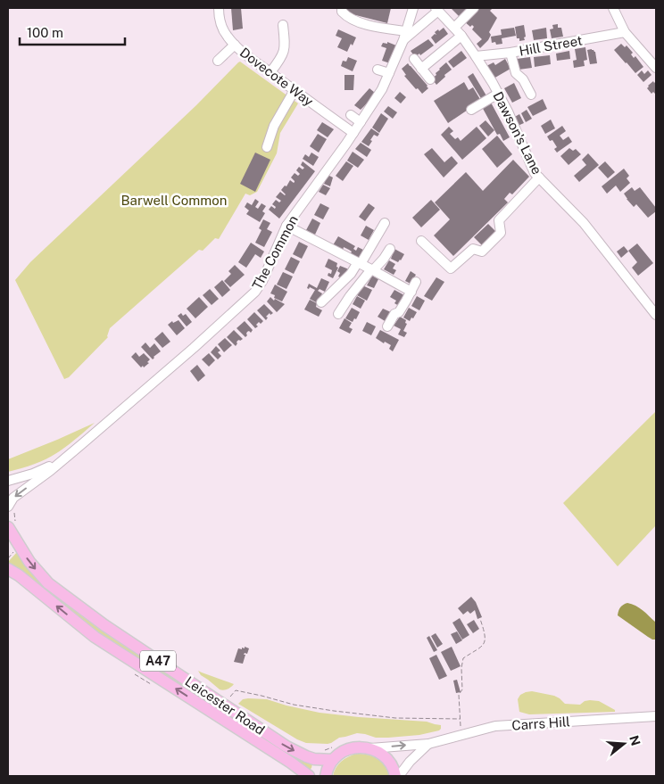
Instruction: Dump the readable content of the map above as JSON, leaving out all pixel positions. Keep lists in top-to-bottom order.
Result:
{
  "streets": {
    "main road": ["A47", "Leicester Road"],
    "street": [
      "Hill Street",
      "Dovecote Way",
      "Dawson's Lane",
      "The Common",
      "Carrs Hill"
    ]
  },
  "crossings": [
    ["Hill Street", "Dawson's Lane"],
    ["Dovecote Way", "The Common"]
  ],
  "parks": ["Barwell Common"],
  "scale_bar": "100 m",
  "north": "right"
}
